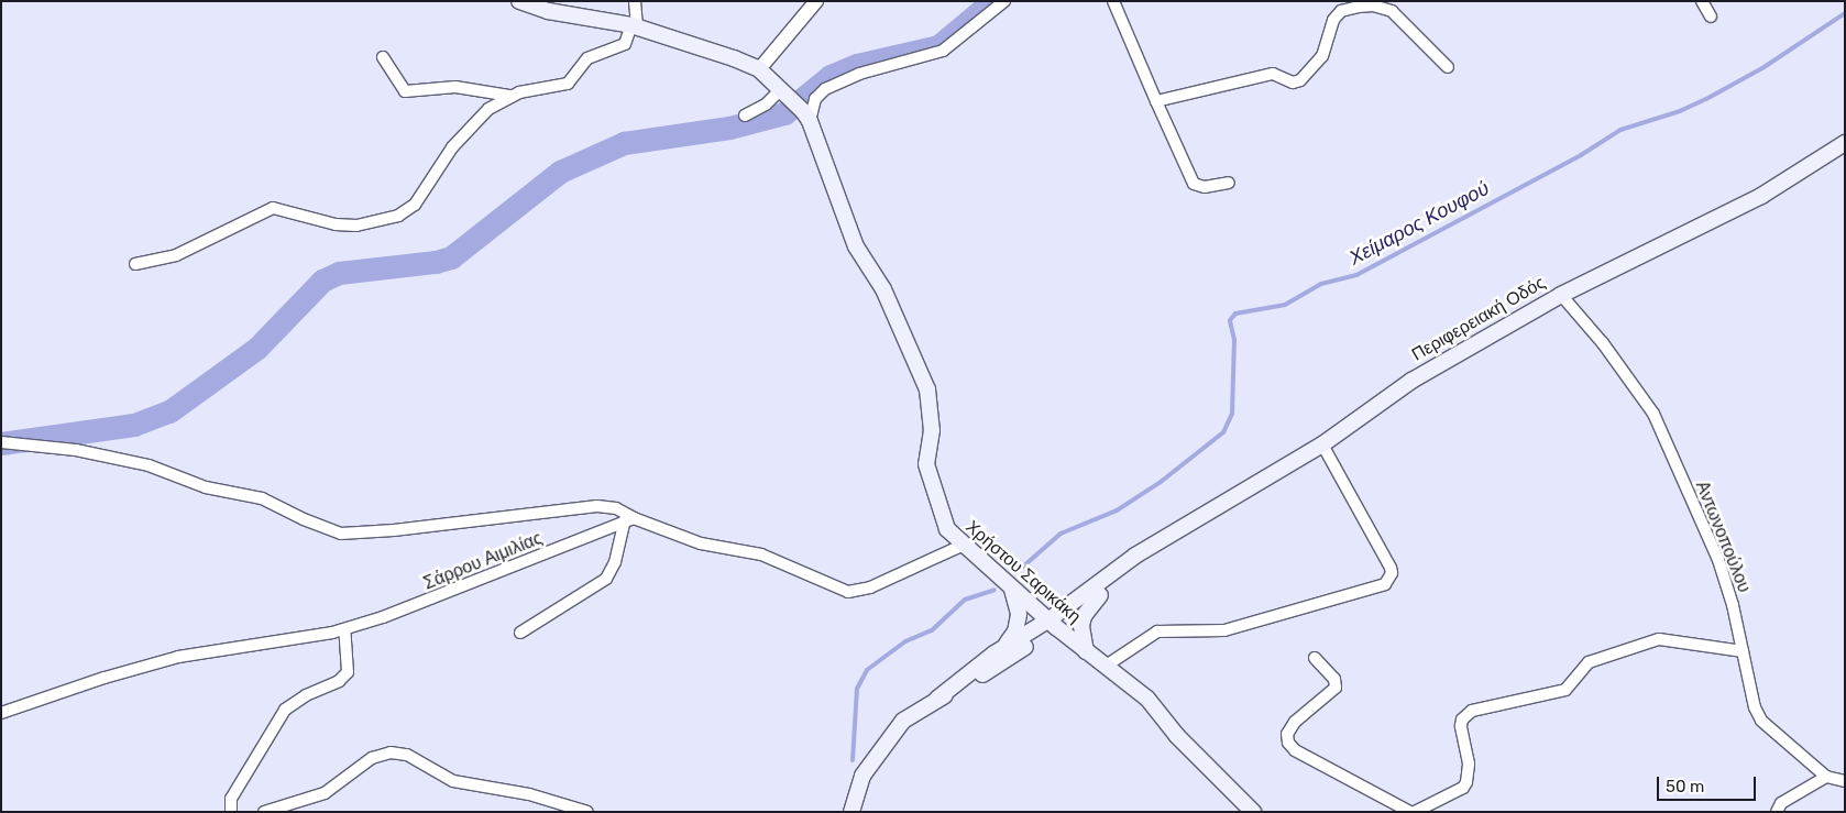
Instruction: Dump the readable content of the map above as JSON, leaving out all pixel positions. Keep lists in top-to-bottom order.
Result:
{
  "streets": {
    "main road": ["Περιφερειακή Οδός", "Χρήστου Σαρικάκη"],
    "street": ["Αντωνοπούλου", "Σάρρου Αιμιλίας"]
  },
  "crossings": [
    ["Περιφερειακή Οδός", "Αντωνοπούλου"],
    ["Περιφερειακή Οδός", "Χρήστου Σαρικάκη"]
  ],
  "water": ["Χείμαρος Κουφού"],
  "scale_bar": "50 m"
}
